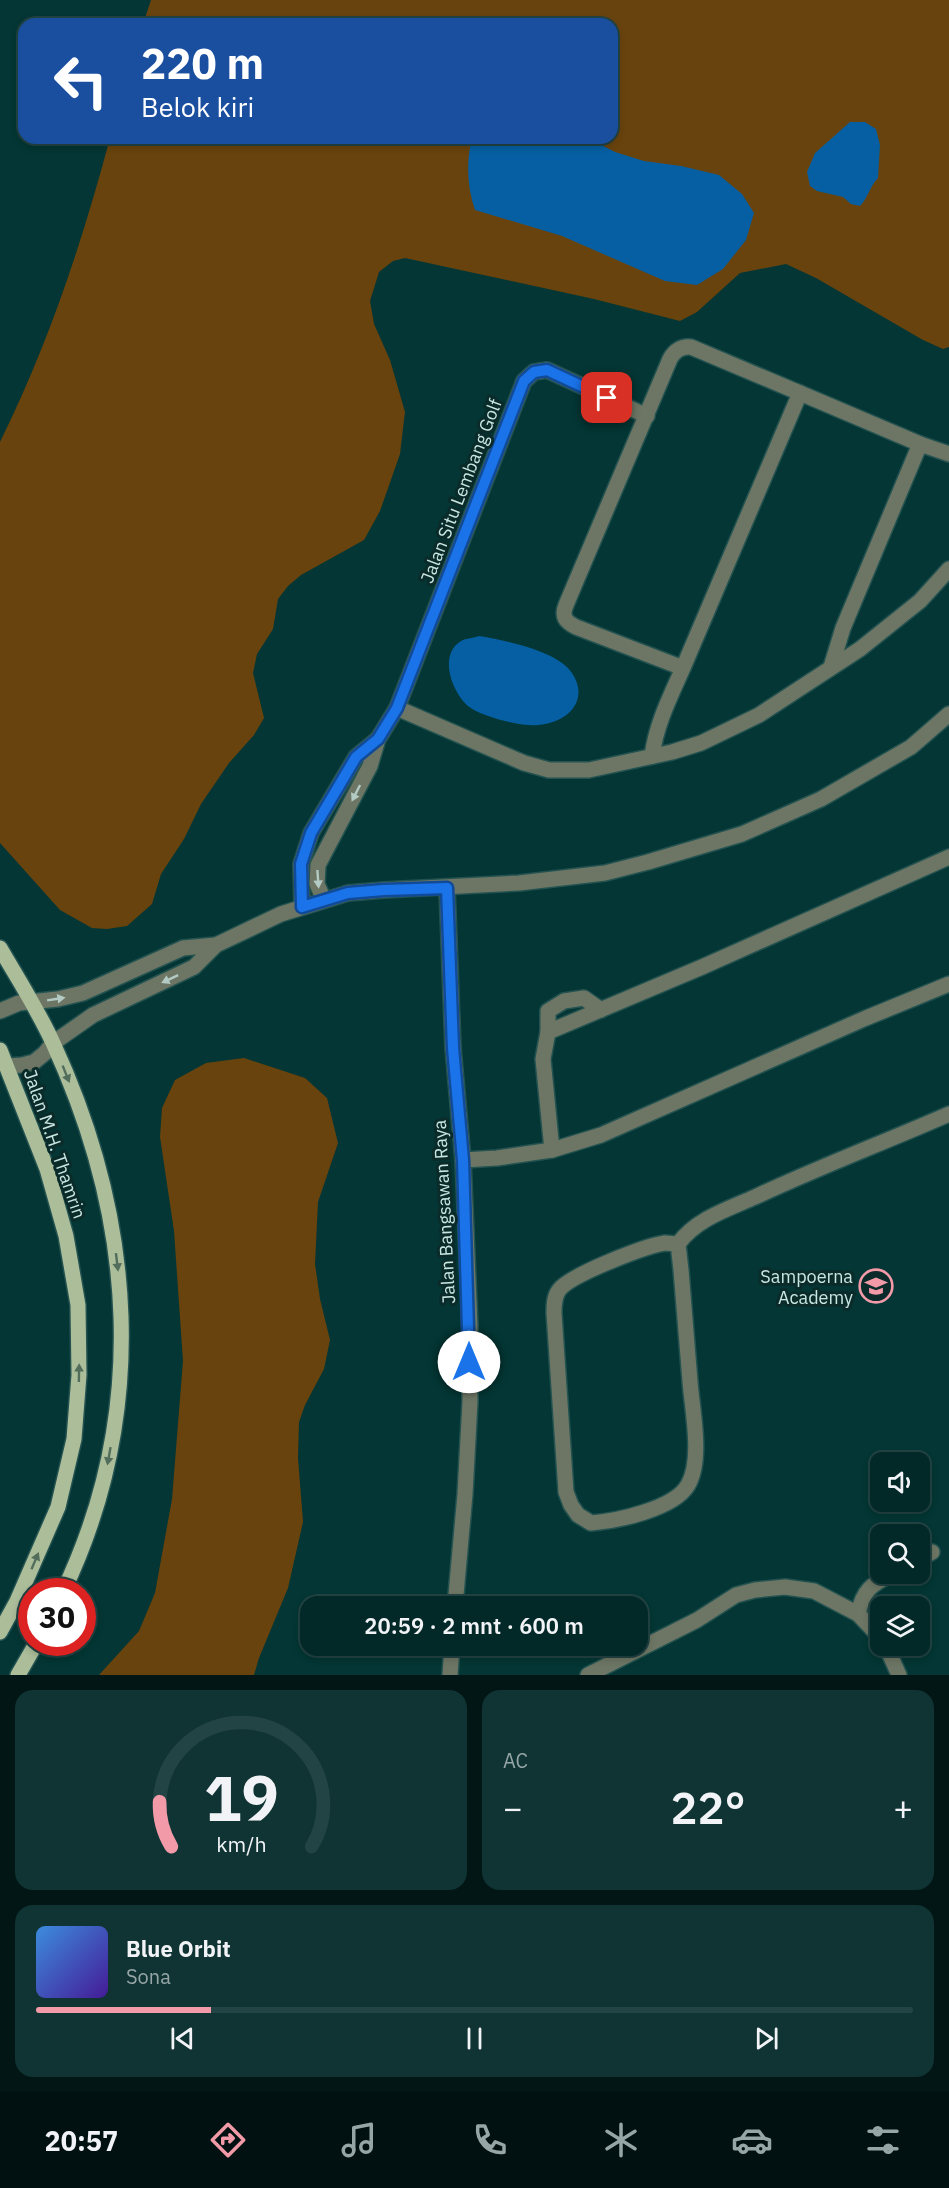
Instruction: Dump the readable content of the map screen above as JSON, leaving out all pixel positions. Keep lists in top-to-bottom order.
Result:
{
  "streets": {
    "main road": ["Jalan M.H. Thamrin"],
    "street": ["Jalan Situ Lembang Golf", "Jalan Bangsawan Raya"]
  },
  "places": {
    "school or university": ["Sampoerna Academy"]
  },
  "page": {
    "turn": ["220 m", "Belok kiri"],
    "limit": "30",
    "trip": "20:59 · 2 mnt · 600 m",
    "tile": "AC",
    "heat": ["−", "22°", "+"],
    "song": ["Blue Orbit", "Sona"],
    "tabs": "20:57",
    "gauge": ["19", "km/h"]
  }
}
